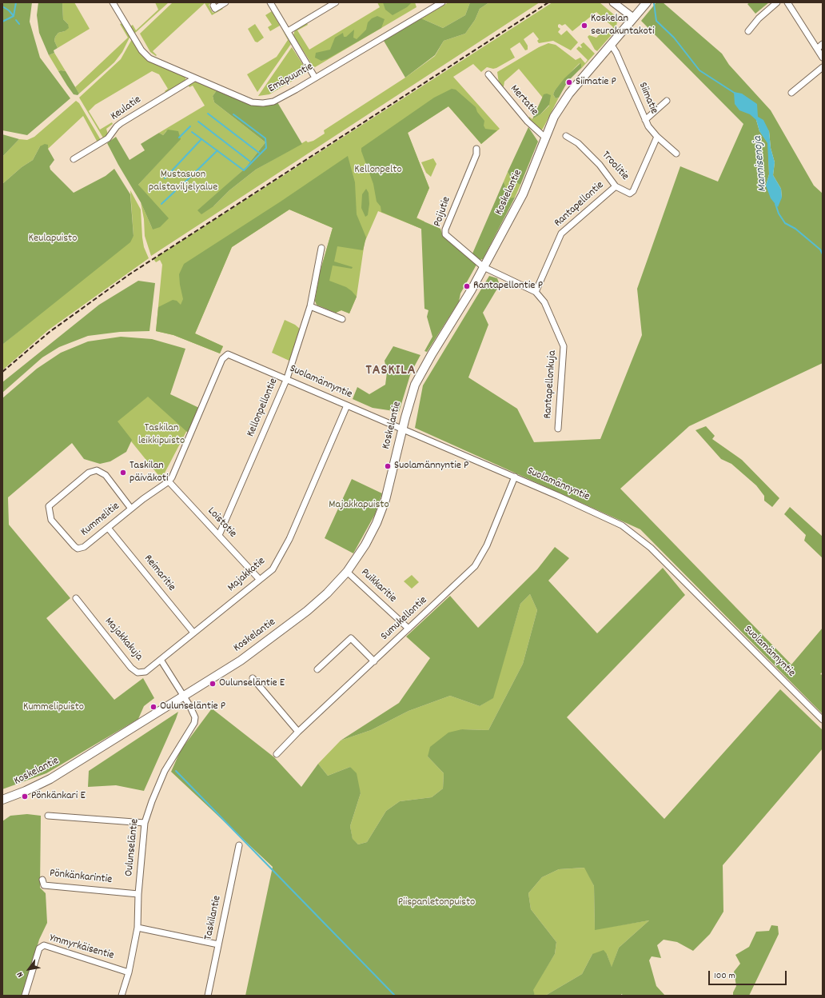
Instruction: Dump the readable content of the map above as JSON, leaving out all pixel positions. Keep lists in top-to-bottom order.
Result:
{
  "streets": {
    "main road": ["Koskelantie"],
    "street": [
      "Emäpuuntie",
      "Siimatie",
      "Mertatie",
      "Keulatie",
      "Troolitie",
      "Rantapellontie",
      "Poijutie",
      "Suolamännyntie",
      "Rantapellonkuja",
      "Kellonpellontie",
      "Kummelitie",
      "Loistotie",
      "Reimaritie",
      "Majakkatie",
      "Puikkaritie",
      "Sumukellontie",
      "Majakkakuja",
      "Oulunseläntie",
      "Pönkänkarintie",
      "Taskilantie",
      "Ymmyrkäisentie"
    ]
  },
  "crossings": [
    ["Emäpuuntie", "Keulatie"],
    ["Siimatie", "Troolitie"],
    ["Siimatie", "Koskelantie"],
    ["Mertatie", "Koskelantie"],
    ["Troolitie", "Rantapellontie"],
    ["Koskelantie", "Poijutie"],
    ["Koskelantie", "Suolamännyntie"],
    ["Koskelantie", "Rantapellonkuja"],
    ["Koskelantie", "Puikkaritie"],
    ["Koskelantie", "Oulunseläntie"],
    ["Rantapellontie", "Rantapellonkuja"],
    ["Poijutie", "Rantapellonkuja"],
    ["Suolamännyntie", "Kellonpellontie"],
    ["Suolamännyntie", "Kummelitie"],
    ["Suolamännyntie", "Majakkatie"],
    ["Suolamännyntie", "Sumukellontie"],
    ["Kellonpellontie", "Loistotie"],
    ["Kummelitie", "Loistotie"],
    ["Kummelitie", "Reimaritie"],
    ["Loistotie", "Majakkatie"],
    ["Reimaritie", "Majakkatie"],
    ["Majakkatie", "Majakkakuja"],
    ["Puikkaritie", "Sumukellontie"],
    ["Oulunseläntie", "Pönkänkarintie"],
    ["Oulunseläntie", "Ymmyrkäisentie"]
  ],
  "districts": ["TASKILA"],
  "water": ["Mannisenoja"],
  "parks": [
    "Kellonpelto",
    "Mustasuon palstaviljelyalue",
    "Keulapuisto",
    "Taskilan leikkipuisto",
    "Majakkapuisto",
    "Kummelipuisto",
    "Piispanletonpuisto"
  ],
  "places": [
    "Koskelan seurakuntakoti",
    "Siimatie P",
    "Rantapellontie P",
    "Suolamännyntie P",
    "Taskilan päiväkoti",
    "Oulunseläntie E",
    "Oulunseläntie P",
    "Pönkänkari E"
  ],
  "scale_bar": "100 m",
  "north": "bottom left"
}
